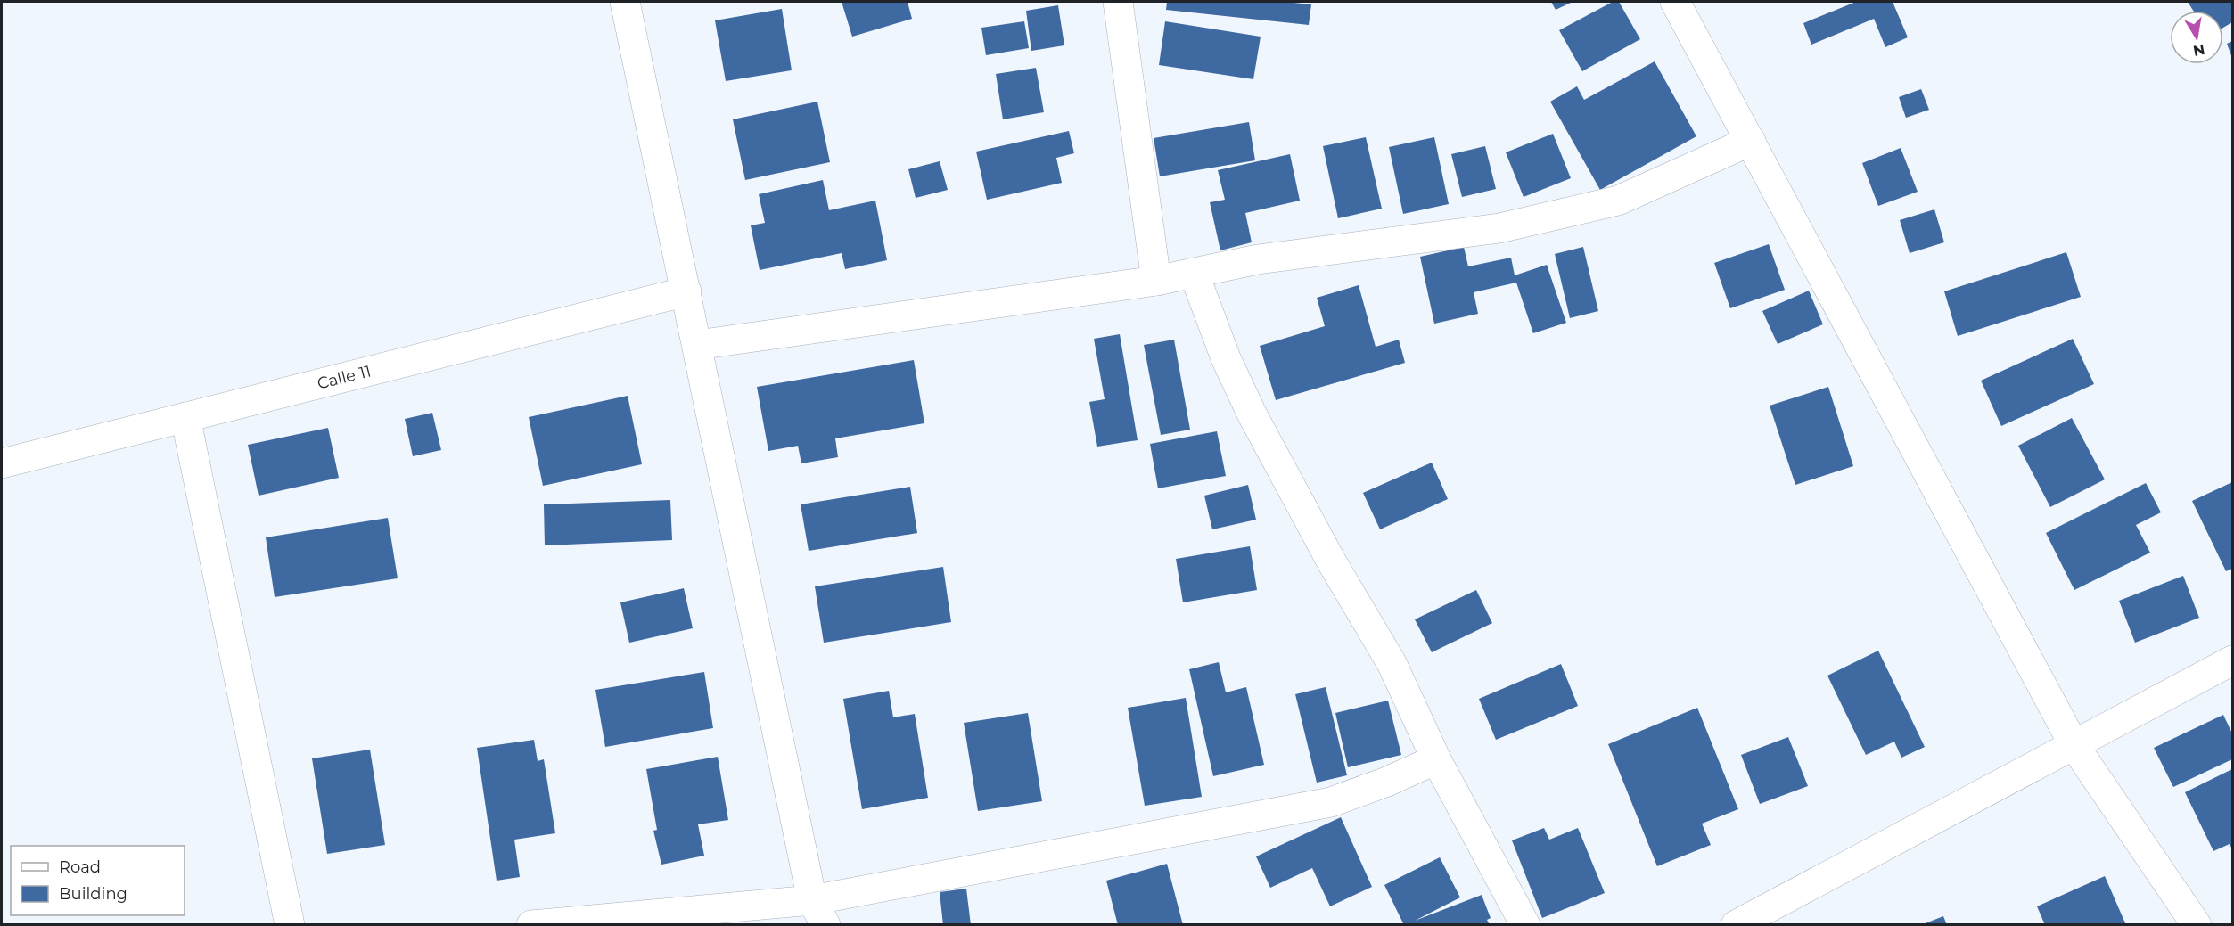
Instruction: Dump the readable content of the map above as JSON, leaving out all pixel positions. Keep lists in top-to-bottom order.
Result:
{
  "streets": {
    "street": ["Calle 11"]
  },
  "legend": ["Road", "Building"],
  "north": "bottom"
}
